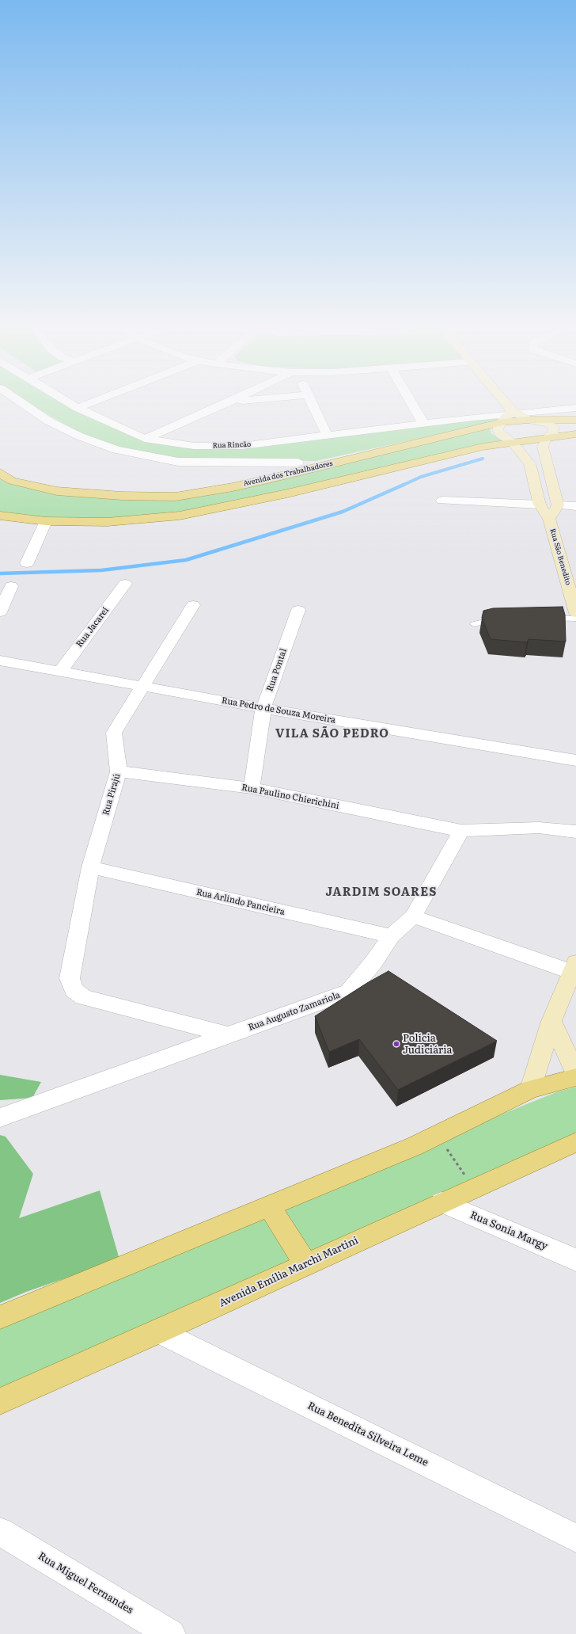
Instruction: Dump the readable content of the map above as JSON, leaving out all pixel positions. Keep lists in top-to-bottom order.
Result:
{
  "streets": {
    "main road": ["Avenida dos Trabalhadores", "Rua São Benedito", "Avenida Emília Marchi Martini"],
    "street": [
      "Rua Rincão",
      "Rua Jacareí",
      "Rua Pontal",
      "Rua Pedro de Souza Moreira",
      "Rua Pirajú",
      "Rua Paulino Chierichini",
      "Rua Arlindo Pancieira",
      "Rua Augusto Zamariola",
      "Rua Sonia Margy",
      "Rua Benedita Silveira Leme",
      "Rua Miguel Fernandes"
    ]
  },
  "crossings": [
    ["Rua Rincão", "Avenida dos Trabalhadores"],
    ["Rua Rincão", "Rua São Benedito"],
    ["Avenida dos Trabalhadores", "Rua São Benedito"],
    ["Rua Jacareí", "Rua Pedro de Souza Moreira"],
    ["Rua Pontal", "Rua Pedro de Souza Moreira"],
    ["Rua Pontal", "Rua Paulino Chierichini"],
    ["Rua Pedro de Souza Moreira", "Rua Pirajú"],
    ["Rua Pirajú", "Rua Paulino Chierichini"],
    ["Rua Pirajú", "Rua Arlindo Pancieira"],
    ["Rua Pirajú", "Rua Augusto Zamariola"],
    ["Rua Paulino Chierichini", "Rua Augusto Zamariola"],
    ["Rua Arlindo Pancieira", "Rua Augusto Zamariola"],
    ["Rua Sonia Margy", "Avenida Emília Marchi Martini"],
    ["Avenida Emília Marchi Martini", "Rua Benedita Silveira Leme"]
  ],
  "districts": ["VILA SÃO PEDRO", "JARDIM SOARES"],
  "places": ["Polícia Judiciária"]
}
